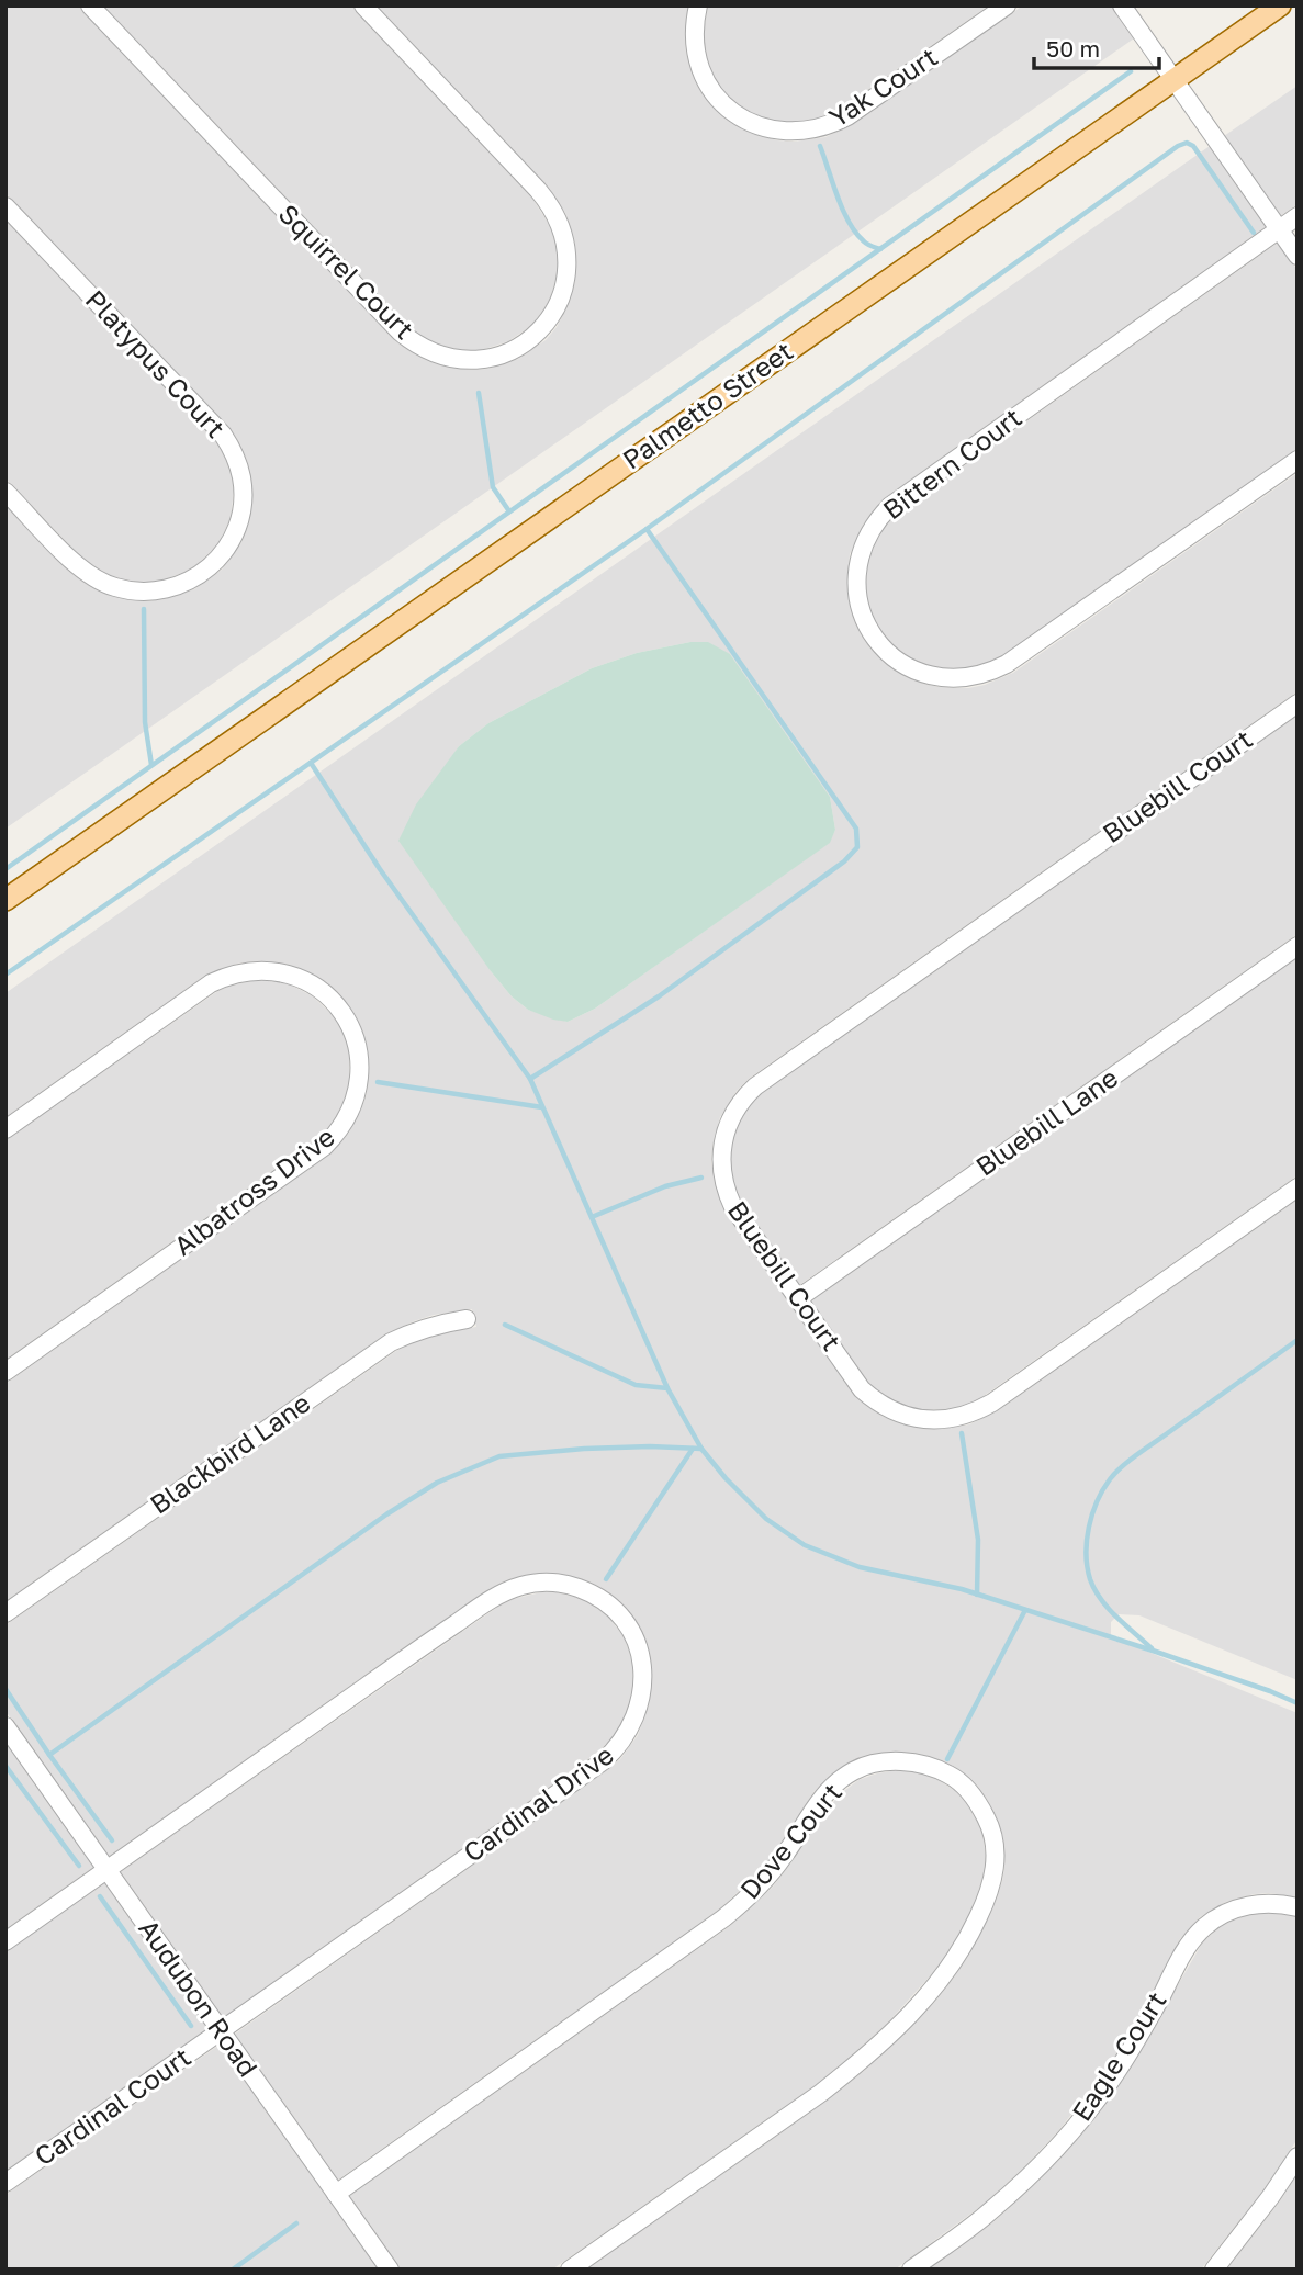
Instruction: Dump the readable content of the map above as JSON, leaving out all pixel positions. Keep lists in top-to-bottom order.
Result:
{
  "streets": {
    "main road": ["Palmetto Street"],
    "street": [
      "Yak Court",
      "Squirrel Court",
      "Platypus Court",
      "Bittern Court",
      "Bluebill Court",
      "Bluebill Lane",
      "Albatross Drive",
      "Blackbird Lane",
      "Cardinal Drive",
      "Dove Court",
      "Audubon Road",
      "Eagle Court",
      "Cardinal Court"
    ]
  },
  "crossings": [
    ["Bluebill Court", "Bluebill Lane"],
    ["Cardinal Drive", "Audubon Road"],
    ["Cardinal Drive", "Cardinal Court"],
    ["Dove Court", "Audubon Road"],
    ["Audubon Road", "Cardinal Court"]
  ],
  "scale_bar": "50 m"
}
